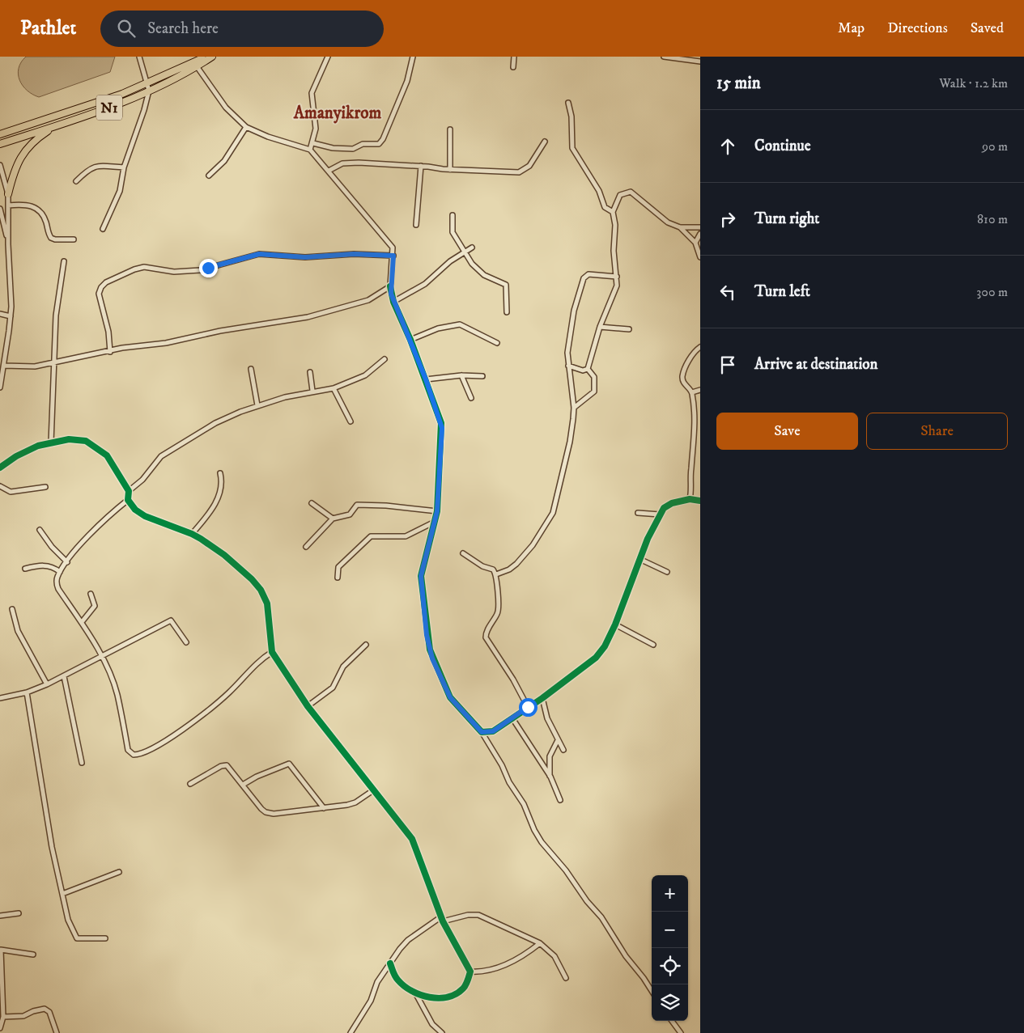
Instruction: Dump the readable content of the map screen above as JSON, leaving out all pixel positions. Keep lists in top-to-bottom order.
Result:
{
  "streets": {
    "highway": ["N1"]
  },
  "districts": ["Amanyikrom"],
  "page": {
    "header": "Pathlet",
    "search": "Search here",
    "nav": ["Map", "Directions", "Saved"],
    "heading": ["15 min", "Walk · 1.2 km"],
    "list": [
      ["Continue", "90 m"],
      ["Turn right", "810 m"],
      ["Turn left", "300 m"],
      "Arrive at destination"
    ],
    "buttons": ["Save", "Share"],
    "map_buttons": ["+", "−"]
  }
}
